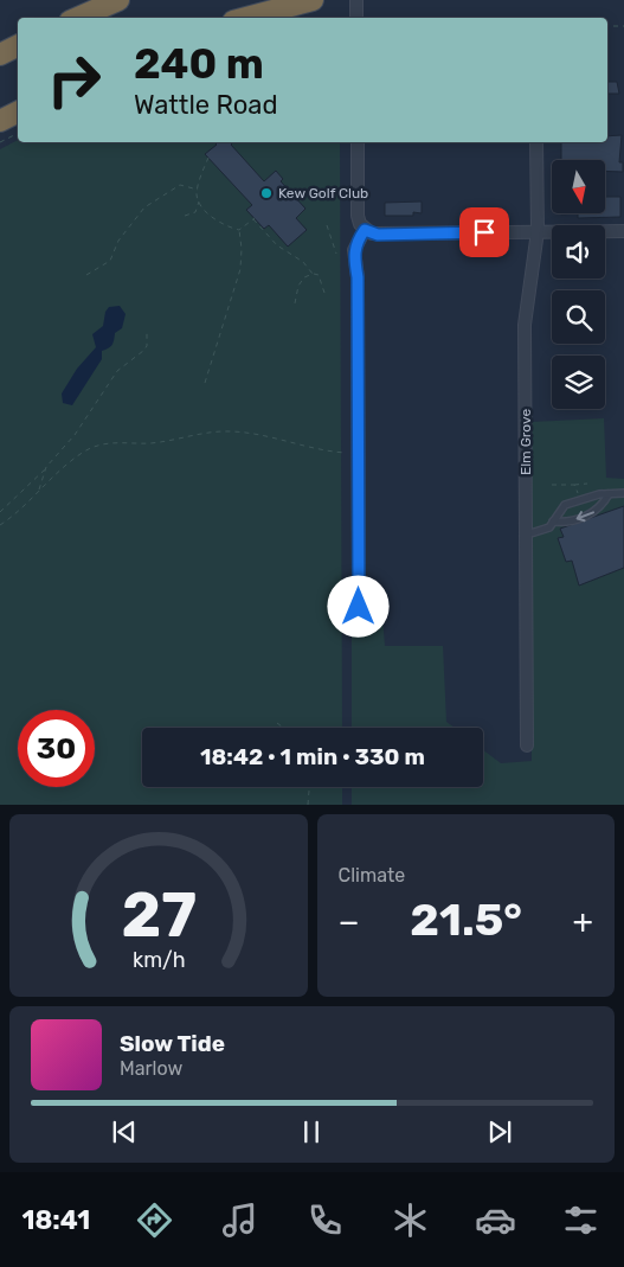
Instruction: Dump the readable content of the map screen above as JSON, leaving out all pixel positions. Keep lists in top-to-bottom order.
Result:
{
  "streets": {
    "street": ["Elm Grove"]
  },
  "places": ["Kew Golf Club"],
  "north": "bottom",
  "page": {
    "turn": ["240 m", "Wattle Road"],
    "limit": "30",
    "trip": "18:42 · 1 min · 330 m",
    "tile": "Climate",
    "heat": ["−", "21.5°", "+"],
    "song": ["Slow Tide", "Marlow"],
    "tabs": "18:41",
    "gauge": ["27", "km/h"]
  }
}
